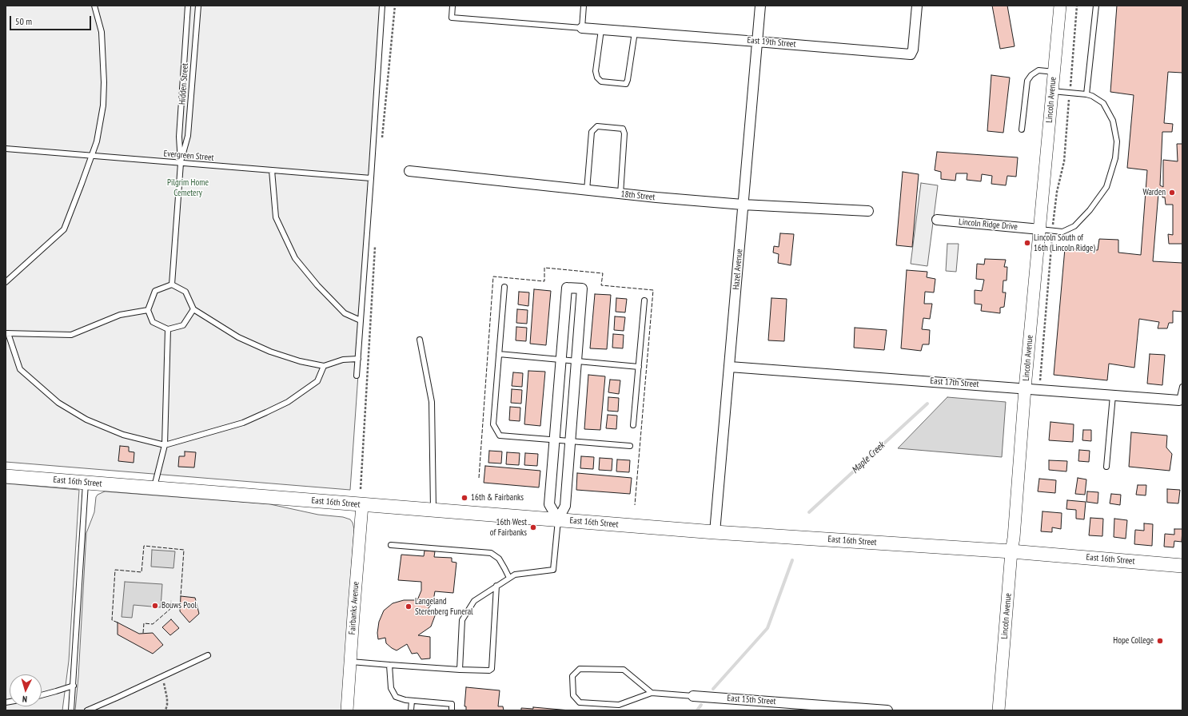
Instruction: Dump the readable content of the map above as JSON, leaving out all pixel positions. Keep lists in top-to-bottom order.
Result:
{
  "streets": {
    "main road": ["East 16th Street"],
    "street": [
      "East 19th Street",
      "Lincoln Avenue",
      "18th Street",
      "Lincoln Ridge Drive",
      "Hazel Avenue",
      "East 17th Street",
      "Fairbanks Avenue",
      "East 15th Street"
    ],
    "lane": ["Hidden Street", "Evergreen Street"]
  },
  "crossings": [
    ["East 19th Street", "Hazel Avenue"],
    ["Hidden Street", "Evergreen Street"],
    ["Lincoln Avenue", "Lincoln Ridge Drive"],
    ["Lincoln Avenue", "East 17th Street"],
    ["Lincoln Avenue", "East 16th Street"],
    ["18th Street", "Hazel Avenue"],
    ["Hazel Avenue", "East 17th Street"],
    ["Hazel Avenue", "East 16th Street"],
    ["East 16th Street", "Fairbanks Avenue"]
  ],
  "water": ["Maple Creek"],
  "parks": ["Pilgrim Home Cemetery"],
  "places": [
    "Warden",
    "Lincoln South of 16th (Lincoln Ridge)",
    "16th & Fairbanks",
    "16th West of Fairbanks",
    "Bouws Pool",
    "Langeland Sterenberg Funeral",
    "Hope College"
  ],
  "scale_bar": "50 m",
  "north": "bottom"
}
